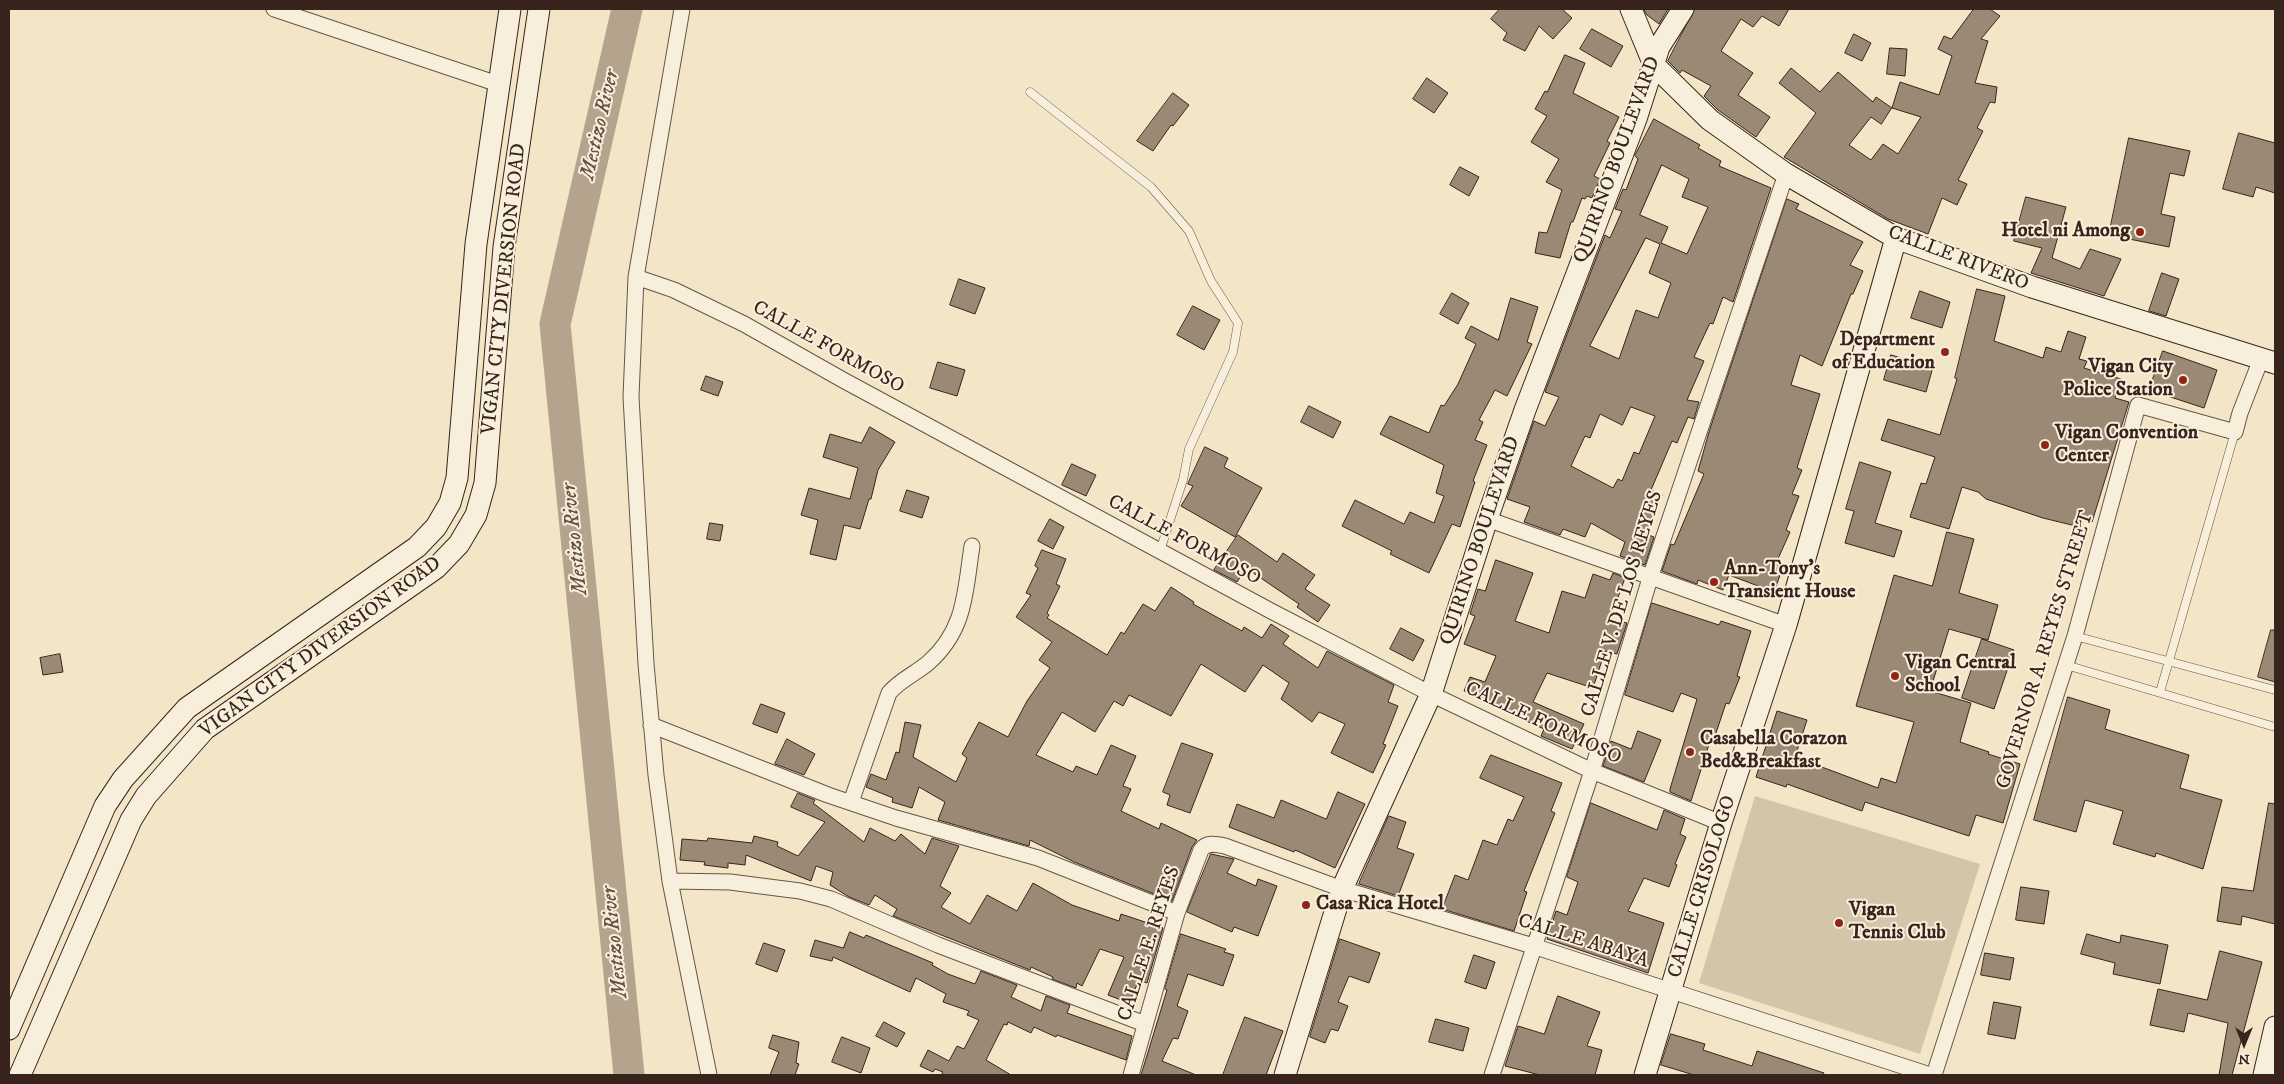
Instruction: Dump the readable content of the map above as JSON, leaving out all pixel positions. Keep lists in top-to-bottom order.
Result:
{
  "streets": {
    "main road": [
      "QUIRINO BOULEVARD",
      "CALLE RIVERO",
      "VIGAN CITY DIVERSION ROAD",
      "CALLE CRISOLOGO"
    ],
    "street": [
      "CALLE FORMOSO",
      "CALLE V. DE LOS REYES",
      "GOVERNOR A. REYES STREET",
      "CALLE ABAYA",
      "CALLE E. REYES"
    ]
  },
  "crossings": [
    ["QUIRINO BOULEVARD", "CALLE RIVERO"],
    ["QUIRINO BOULEVARD", "CALLE FORMOSO"],
    ["QUIRINO BOULEVARD", "CALLE ABAYA"],
    ["CALLE RIVERO", "CALLE V. DE LOS REYES"],
    ["CALLE RIVERO", "CALLE CRISOLOGO"],
    ["CALLE FORMOSO", "CALLE V. DE LOS REYES"],
    ["CALLE FORMOSO", "CALLE CRISOLOGO"],
    ["CALLE V. DE LOS REYES", "CALLE ABAYA"],
    ["CALLE CRISOLOGO", "CALLE ABAYA"],
    ["CALLE ABAYA", "CALLE E. REYES"]
  ],
  "water": ["Mestizo River"],
  "places": [
    "Hotel ni Among",
    "Department of Education",
    "Vigan City Police Station",
    "Vigan Convention Center",
    "Ann-Tony's Transient House",
    "Vigan Central School",
    "Casabella Corazon Bed&Breakfast",
    "Casa Rica Hotel",
    "Vigan Tennis Club"
  ],
  "north": "bottom"
}
